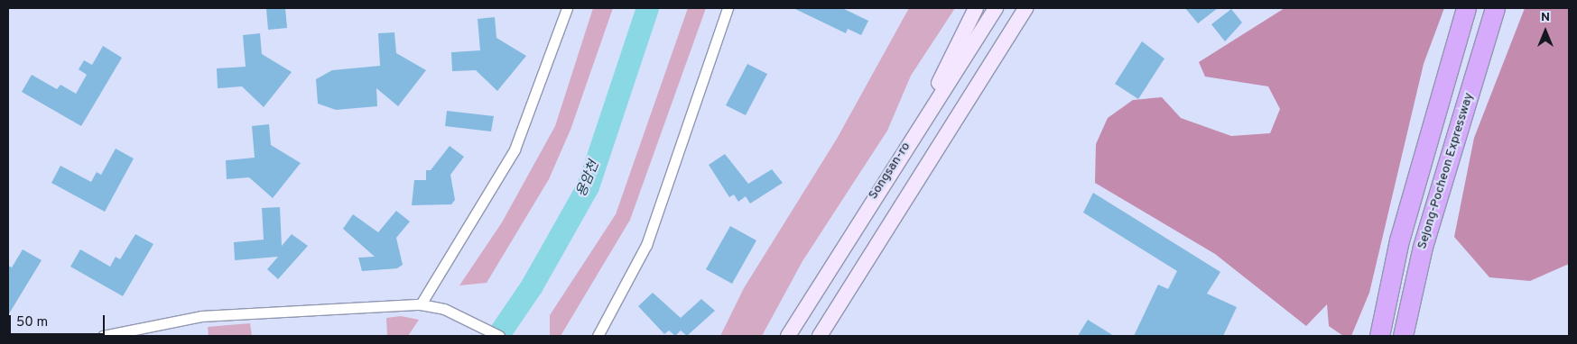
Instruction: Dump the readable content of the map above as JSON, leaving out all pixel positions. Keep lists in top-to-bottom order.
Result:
{
  "streets": {
    "highway": ["Sejong-Pocheon Expressway"],
    "street": ["Songsan-ro"]
  },
  "water": ["용암천"],
  "scale_bar": "50 m",
  "north": "top"
}
